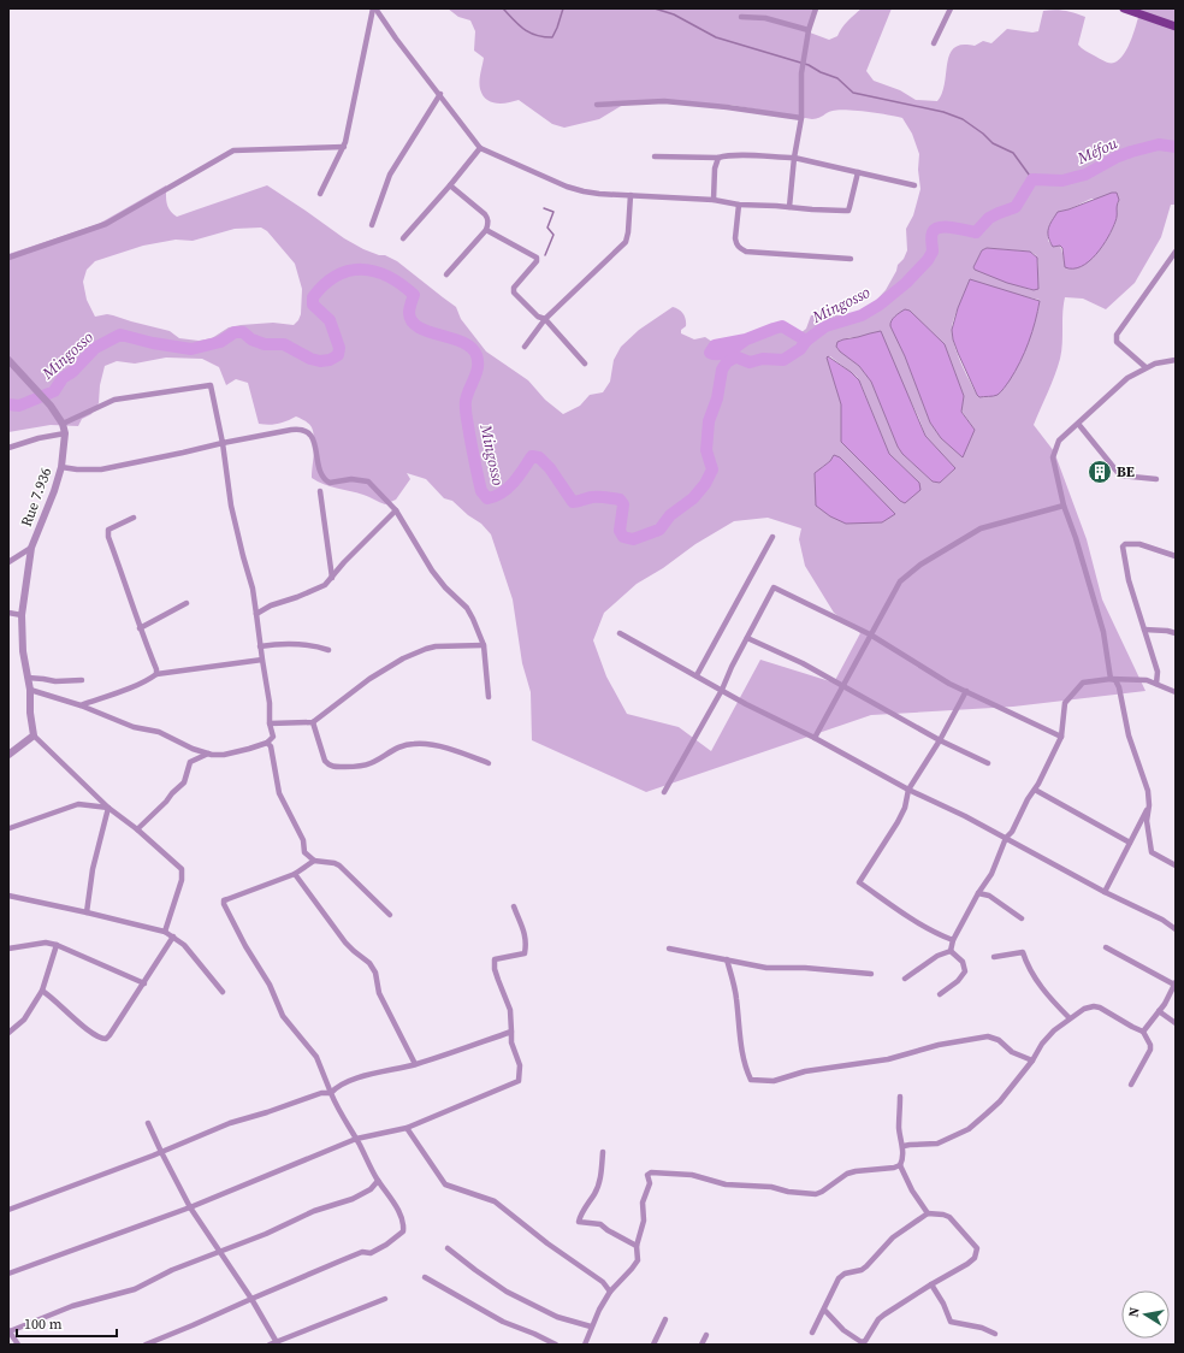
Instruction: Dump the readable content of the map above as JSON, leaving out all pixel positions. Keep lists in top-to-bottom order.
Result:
{
  "streets": {
    "street": ["Rue 7.936"]
  },
  "water": ["Méfou", "Mingosso"],
  "places": {
    "building": ["BE"]
  },
  "scale_bar": "100 m",
  "north": "left"
}
